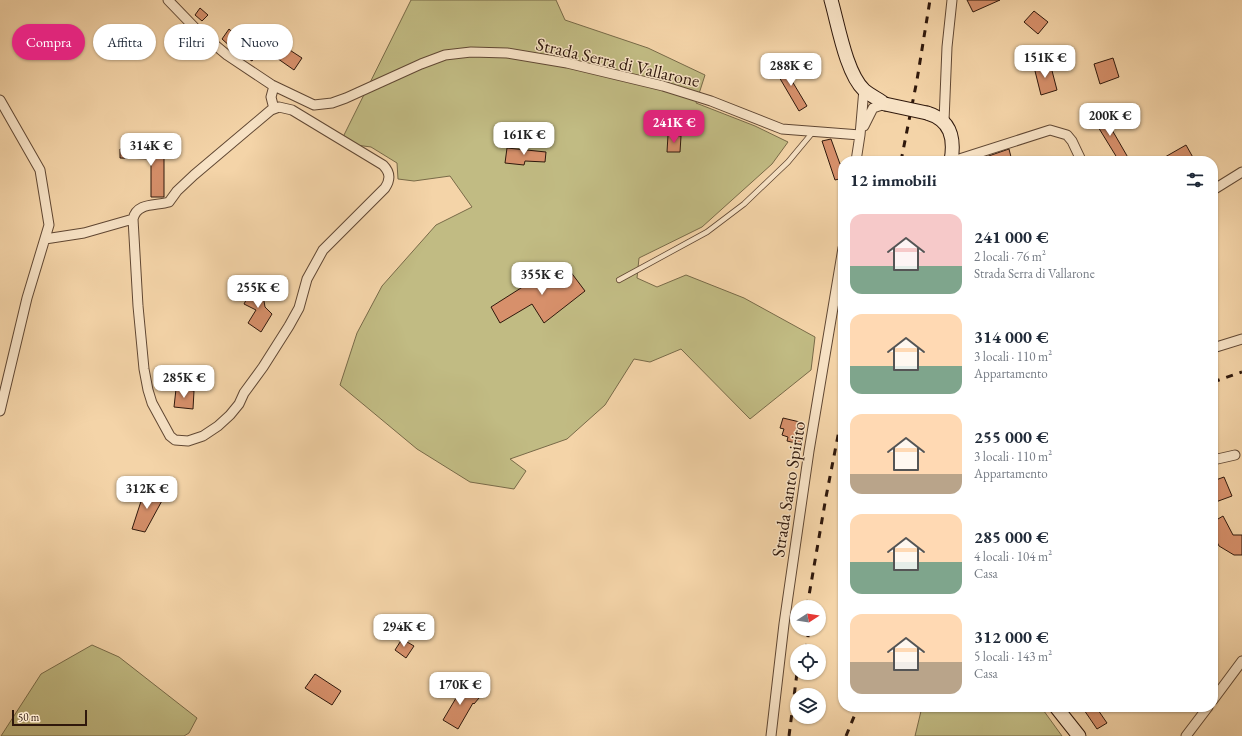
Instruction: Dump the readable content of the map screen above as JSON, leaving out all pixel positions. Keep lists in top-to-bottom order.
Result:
{
  "streets": {
    "street": ["Strada Serra di Vallarone", "Strada Santo Spirito"]
  },
  "scale_bar": "50 m",
  "north": "right",
  "page": {
    "chip": [
      "Compra",
      "Affitta",
      "Filtri",
      "Nuovo"
    ],
    "price": [
      "151K €",
      "288K €",
      "200K €",
      "241K €",
      "161K €",
      "314K €",
      "355K €",
      "255K €",
      "285K €",
      "312K €",
      "294K €",
      "170K €"
    ],
    "heading": "12 immobili",
    "list": [
      {
        "name": "241 000 €",
        "note": "2 locali · 76 m² · Strada Serra di Vallarone"
      },
      {
        "name": "314 000 €",
        "note": "3 locali · 110 m² · Appartamento"
      },
      {
        "name": "255 000 €",
        "note": "3 locali · 110 m² · Appartamento"
      },
      {
        "name": "285 000 €",
        "note": "4 locali · 104 m² · Casa"
      },
      {
        "name": "312 000 €",
        "note": "5 locali · 143 m² · Casa"
      }
    ],
    "scale": "50 m"
  }
}
